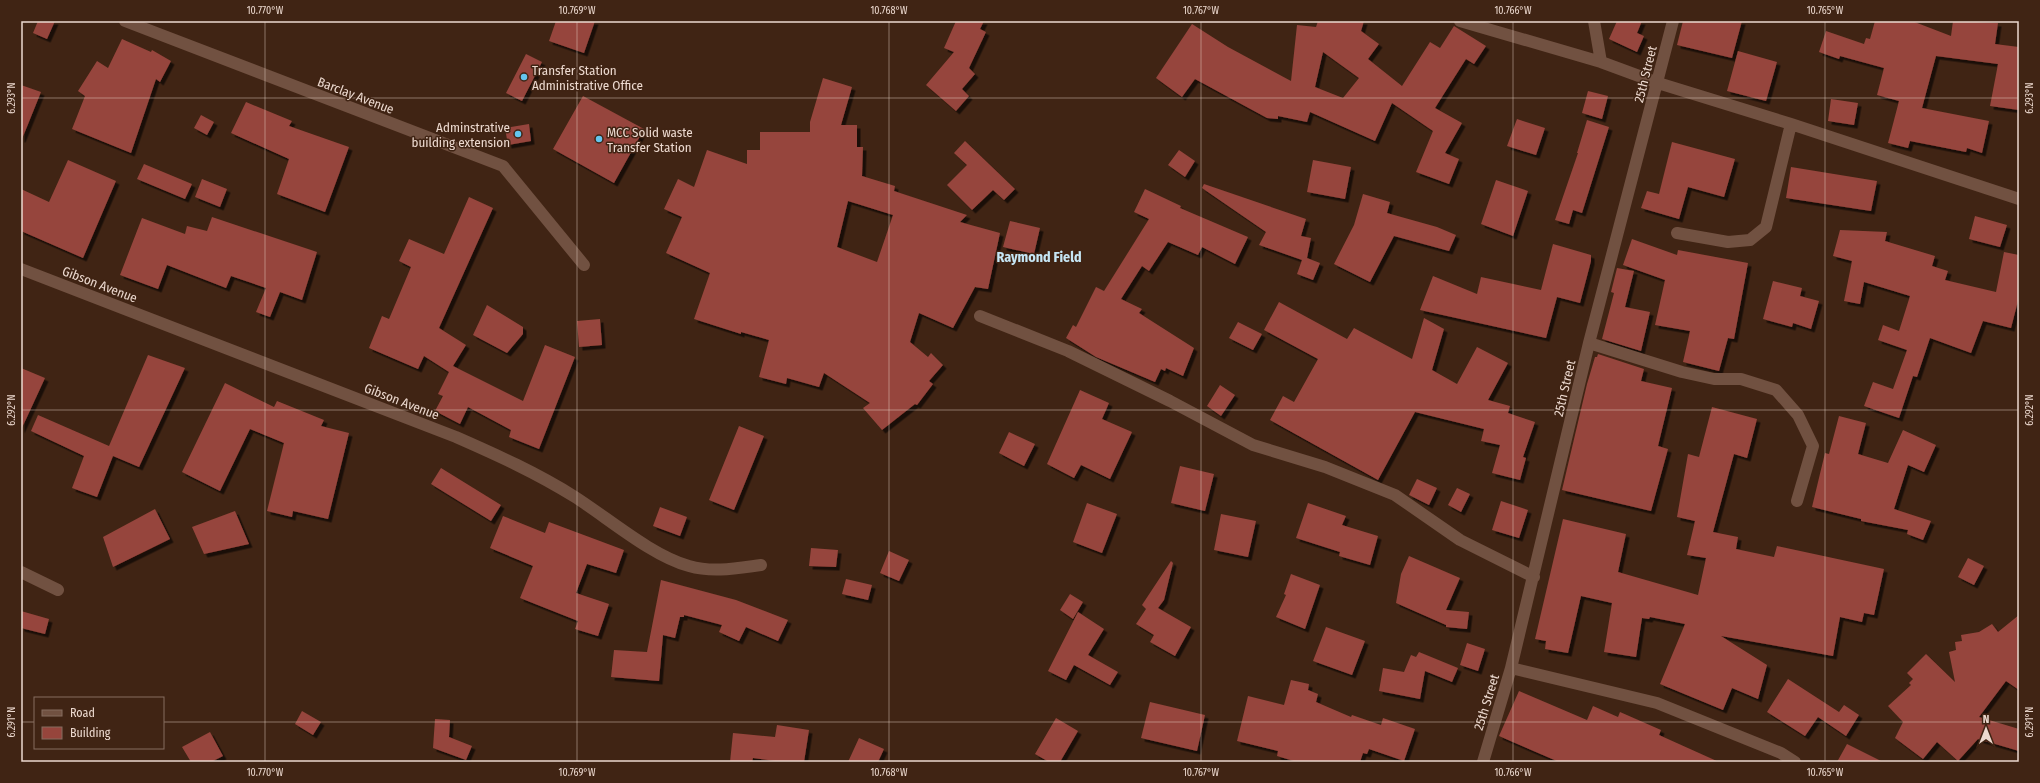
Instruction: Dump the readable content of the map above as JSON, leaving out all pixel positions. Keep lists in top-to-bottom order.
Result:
{
  "streets": {
    "street": ["25th Street", "Barclay Avenue", "Gibson Avenue"]
  },
  "districts": ["Raymond Field"],
  "places": ["Transfer Station Administrative Office", "Adminstrative building extension", "MCC Solid waste Transfer Station"],
  "legend": ["Road", "Building"],
  "north": "top",
  "coordinates": [
    "10.770°W",
    "10.769°W",
    "10.768°W",
    "10.767°W",
    "10.766°W",
    "10.765°W",
    "6.293°N",
    "6.292°N",
    "6.291°N"
  ]
}
